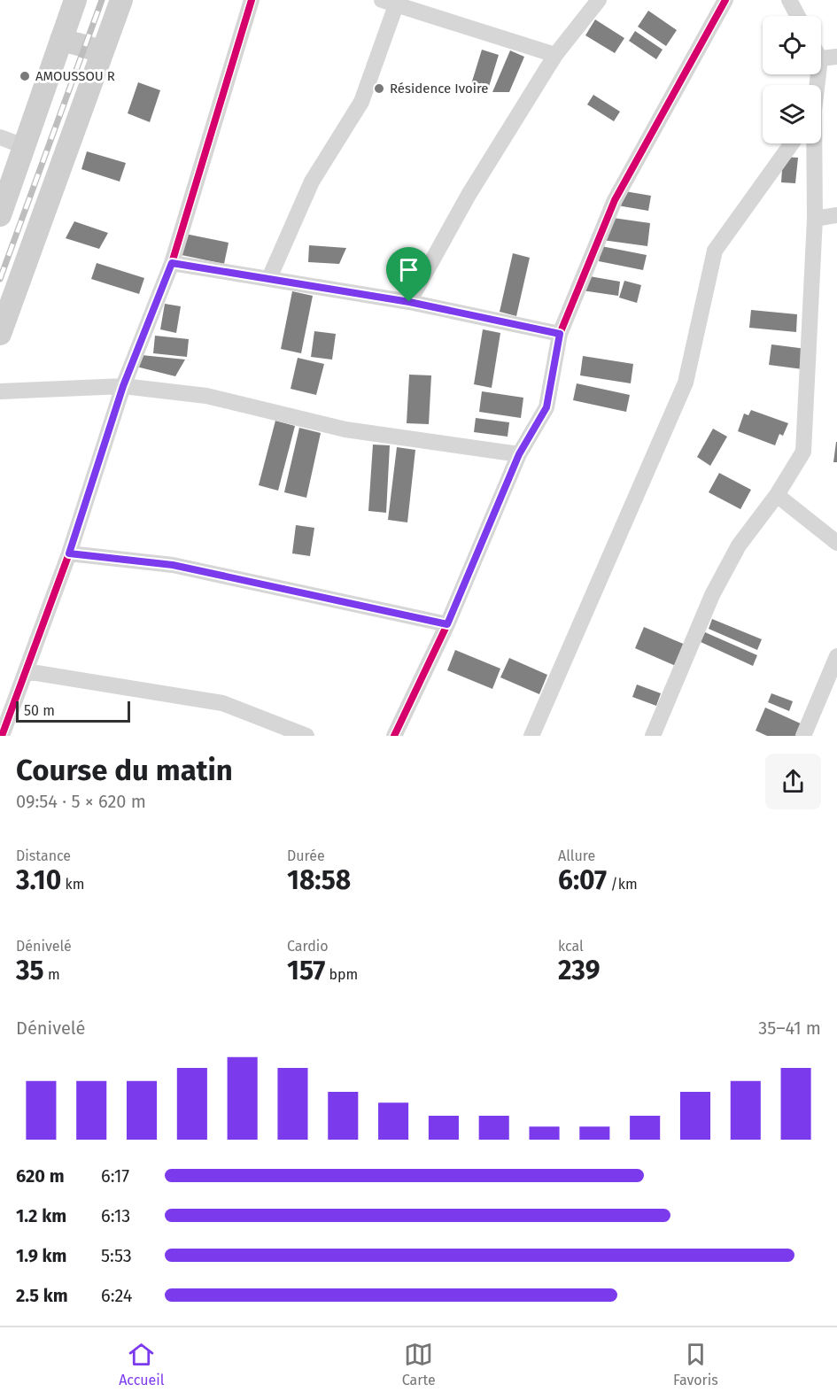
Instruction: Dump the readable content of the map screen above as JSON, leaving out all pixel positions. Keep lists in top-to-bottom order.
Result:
{
  "places": ["AMOUSSOU R", "Résidence Ivoire"],
  "scale_bar": "50 m",
  "page": {
    "scale": "50 m",
    "heading": ["Course du matin", "09:54 · 5 × 620 m"],
    "stats": [
      ["Distance", "3.10 km"],
      ["Durée", "18:58"],
      ["Allure", "6:07 /km"],
      ["Dénivelé", "35 m"],
      ["Cardio", "157 bpm"],
      ["kcal", "239"]
    ],
    "chart": ["Dénivelé", "35–41 m"],
    "list": [
      {
        "name": "620 m",
        "note": "6:17"
      },
      {
        "name": "1.2 km",
        "note": "6:13"
      },
      {
        "name": "1.9 km",
        "note": "5:53"
      },
      {
        "name": "2.5 km",
        "note": "6:24"
      }
    ],
    "tabs": ["Accueil", "Carte", "Favoris"]
  }
}
